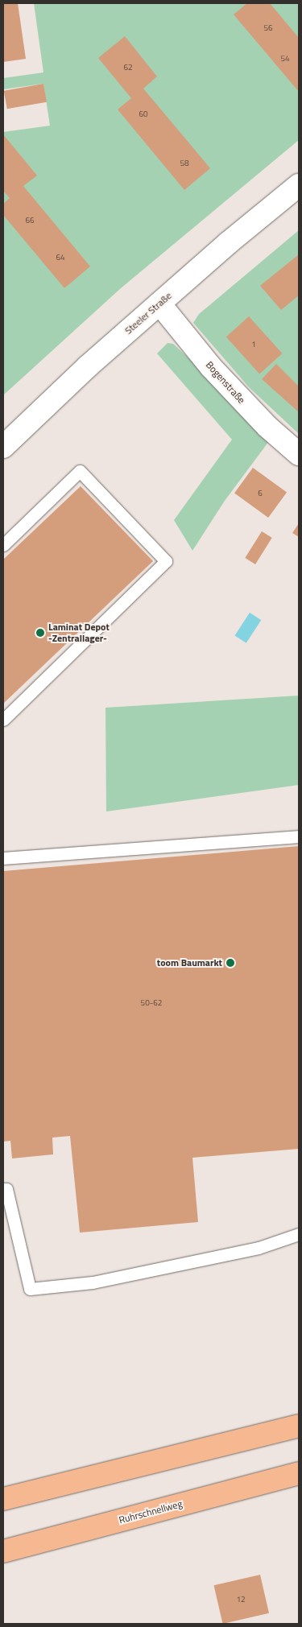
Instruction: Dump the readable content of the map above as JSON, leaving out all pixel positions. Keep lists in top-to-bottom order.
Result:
{
  "streets": {
    "highway": ["Ruhrschnellweg"],
    "street": ["Steeler Straße", "Bogenstraße"]
  },
  "crossings": [
    ["Steeler Straße", "Bogenstraße"]
  ],
  "places": ["Laminat Depot -Zentrallager-", "toom Baumarkt"],
  "house_numbers": [
    "56",
    "54",
    "62",
    "60",
    "58",
    "66",
    "64",
    "1",
    "6",
    "50-62",
    "12"
  ]
}
